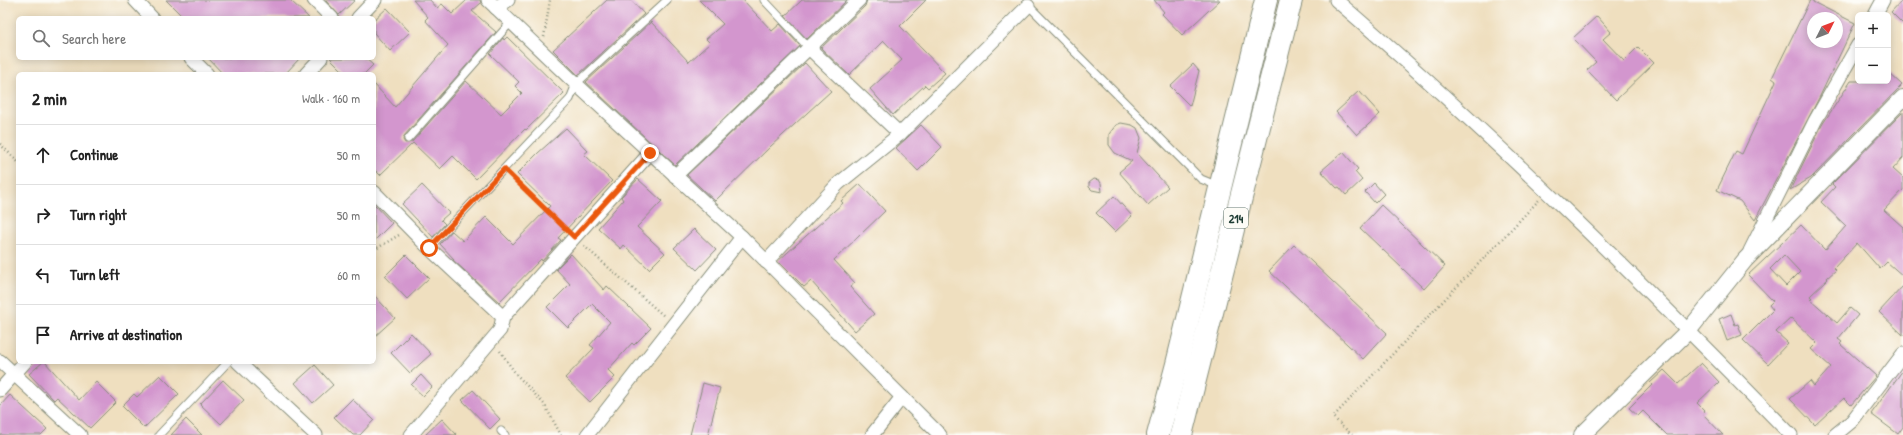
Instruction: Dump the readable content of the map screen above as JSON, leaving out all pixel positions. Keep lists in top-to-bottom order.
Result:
{
  "streets": {
    "highway": ["214"]
  },
  "north": "top right",
  "page": {
    "map_buttons": ["+", "−"],
    "search": "Search here",
    "heading": ["2 min", "Walk · 160 m"],
    "list": [
      ["Continue", "50 m"],
      ["Turn right", "50 m"],
      ["Turn left", "60 m"],
      "Arrive at destination"
    ]
  }
}
